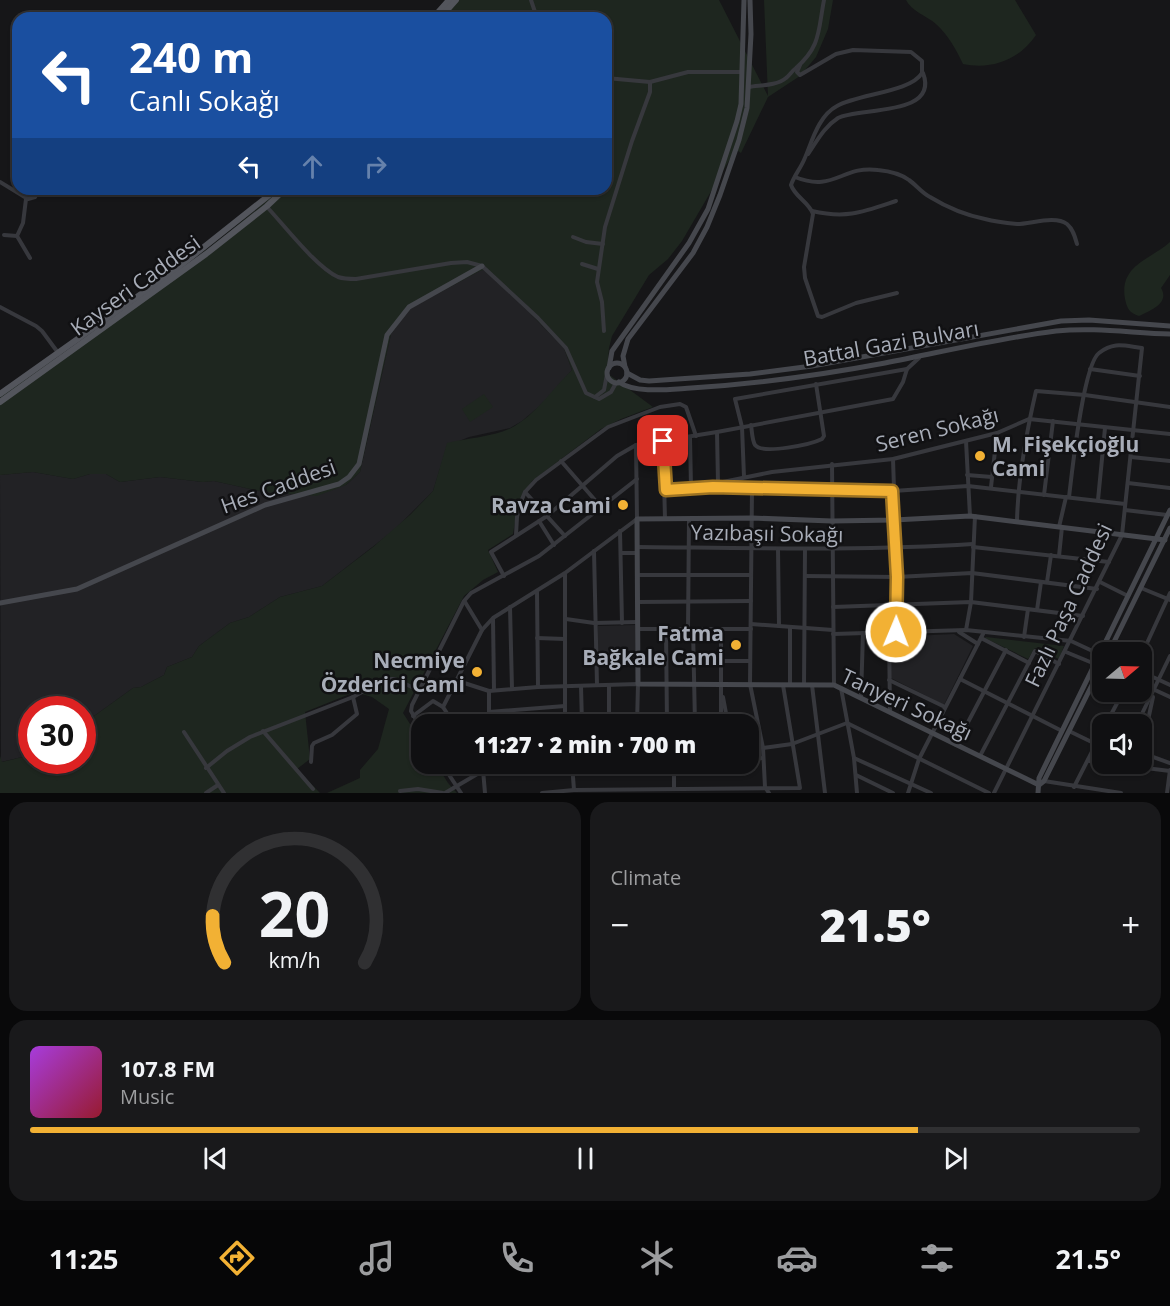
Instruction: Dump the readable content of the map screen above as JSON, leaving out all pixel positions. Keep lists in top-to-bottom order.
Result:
{
  "streets": {
    "main road": ["Kayseri Caddesi"],
    "street": [
      "Battal Gazi Bulvarı",
      "Seren Sokağı",
      "Hes Caddesi",
      "Yazıbaşıi Sokağı",
      "Fazlı Paşa Caddesi",
      "Tanyeri Sokağı"
    ]
  },
  "crossings": [
    ["Seren Sokağı", "Fazlı Paşa Caddesi"],
    ["Yazıbaşıi Sokağı", "Fazlı Paşa Caddesi"],
    ["Fazlı Paşa Caddesi", "Tanyeri Sokağı"]
  ],
  "places": [
    "M. Fişekçioğlu Cami",
    "Ravza Cami",
    "Fatma Bağkale Cami",
    "Necmiye Özderici Cami"
  ],
  "north": "right",
  "page": {
    "turn": ["240 m", "Canlı Sokağı"],
    "limit": "30",
    "trip": "11:27 · 2 min · 700 m",
    "tile": "Climate",
    "heat": ["−", "21.5°", "+"],
    "song": ["107.8 FM", "Music"],
    "tabs": ["11:25", "21.5°"],
    "gauge": ["20", "km/h"]
  }
}
